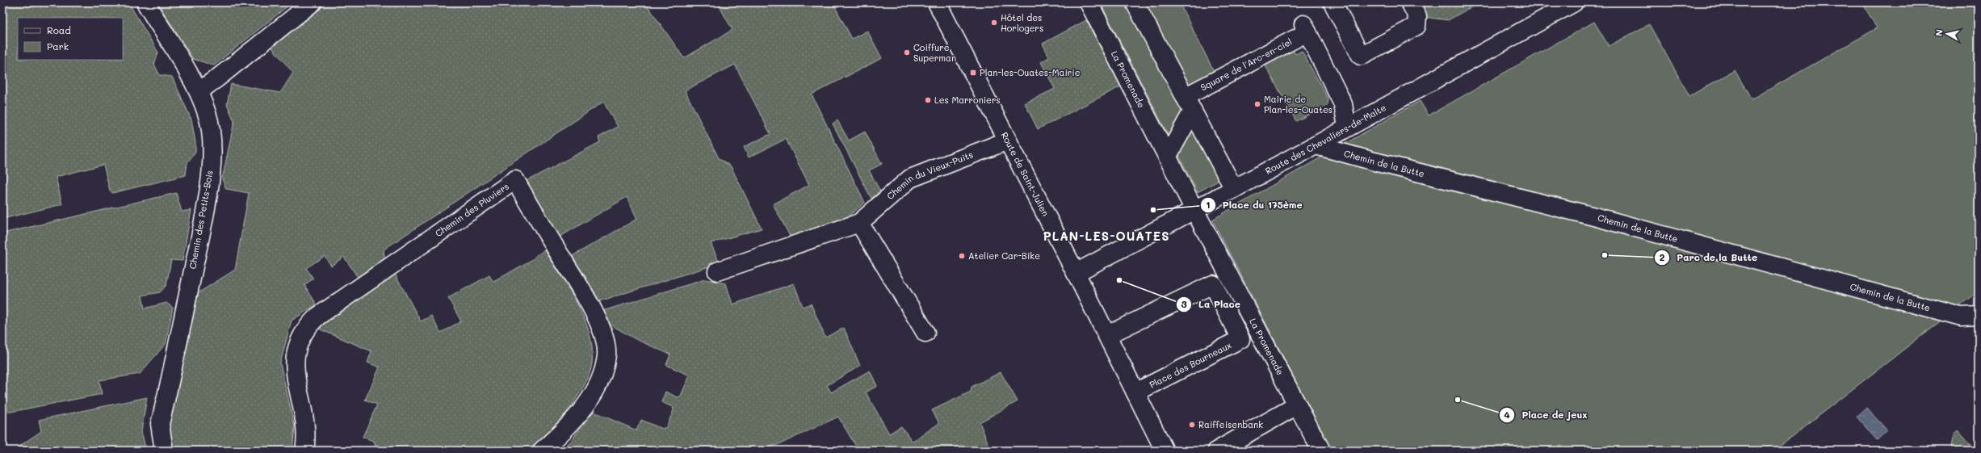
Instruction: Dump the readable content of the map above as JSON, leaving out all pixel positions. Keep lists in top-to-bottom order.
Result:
{
  "streets": {
    "street": [
      "Square de l'Arc-en-ciel",
      "La Promenade",
      "Route des Chevaliers-de-Malte",
      "Chemin de la Butte",
      "Route de Saint-Julien",
      "Chemin du Vieux-Puits",
      "Chemin des Pluviers",
      "Chemin des Petits-Bois",
      "Place des Bourneaux"
    ]
  },
  "crossings": [
    ["Square de l'Arc-en-ciel", "Route des Chevaliers-de-Malte"],
    ["La Promenade", "Route des Chevaliers-de-Malte"],
    ["Route des Chevaliers-de-Malte", "Chemin de la Butte"],
    ["Route des Chevaliers-de-Malte", "Route de Saint-Julien"],
    ["Route de Saint-Julien", "Chemin du Vieux-Puits"],
    ["Route de Saint-Julien", "Place des Bourneaux"]
  ],
  "districts": ["PLAN-LES-OUATES"],
  "places": {
    "other": [
      "Hôtel des Horlogers",
      "Coiffure Superman",
      "Les Marroniers",
      "Mairie de Plan-les-Ouates",
      "Place du 175ème",
      "Parc de la Butte",
      "Atelier Car-Bike",
      "La Place",
      "Place de jeux",
      "Raiffeisenbank"
    ],
    "transit": ["Plan-les-Ouates-Mairie"]
  },
  "legend": ["Road", "Park"],
  "north": "left"
}
